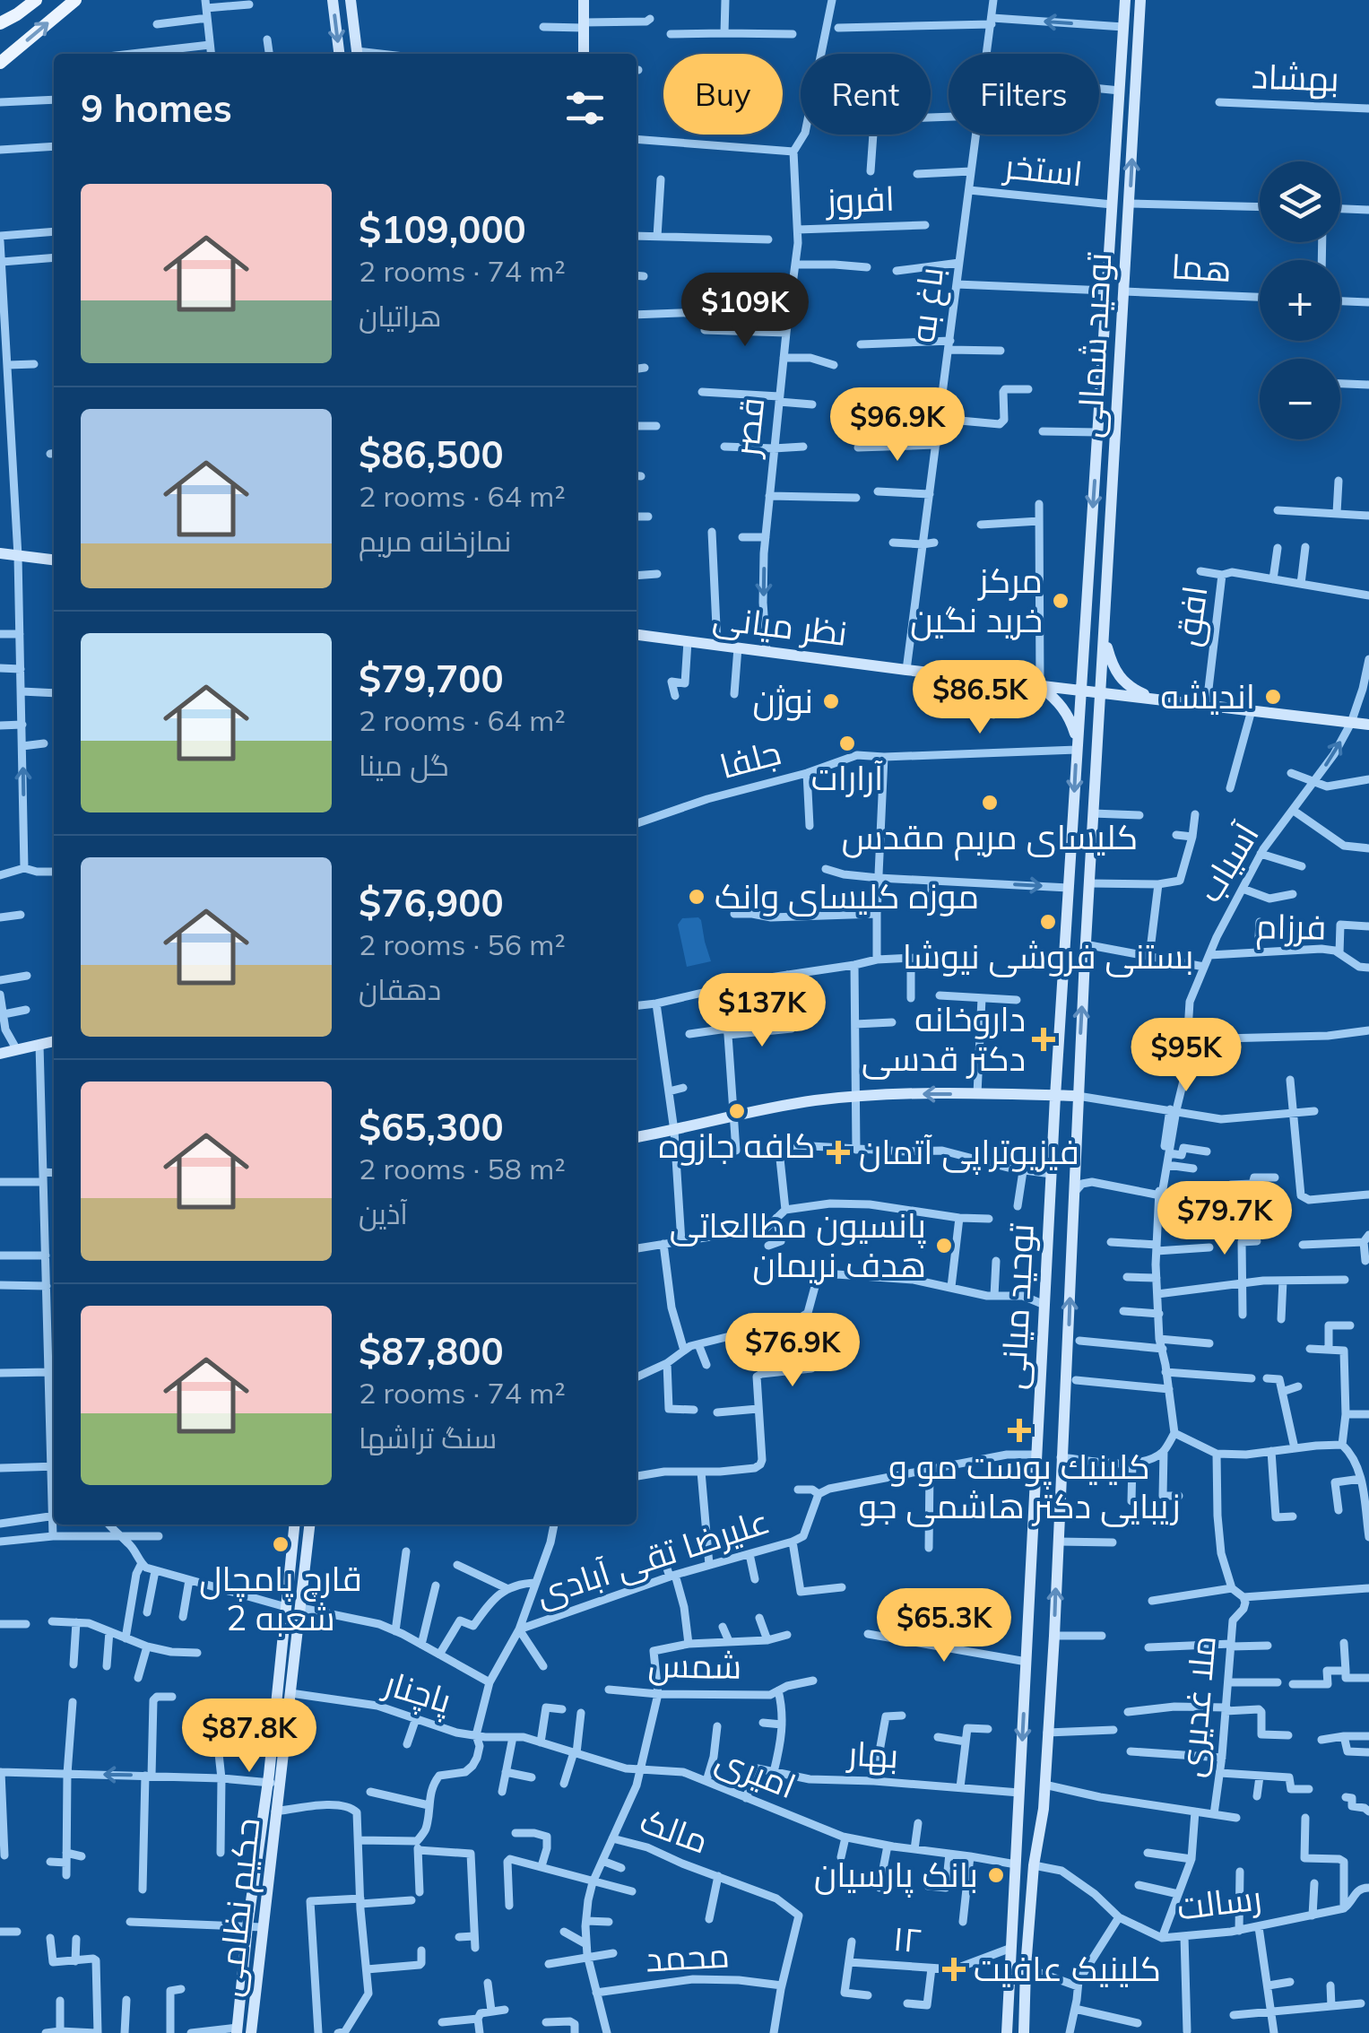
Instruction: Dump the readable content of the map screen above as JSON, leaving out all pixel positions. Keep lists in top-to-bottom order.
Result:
{
  "streets": {
    "main road": [
      "توحید شمالی",
      "نظر میانی",
      "توحید میانی",
      "حکیم نظامی"
    ],
    "street": [
      "بهشاد",
      "استخر",
      "افروز",
      "هما",
      "باغ به",
      "قصر",
      "افق",
      "جلفا",
      "آسیاب",
      "فرزام",
      "علیرضا تقی آبادی",
      "شمس",
      "پاچنار",
      "ملا غدیری",
      "بهار",
      "امیری",
      "مالک",
      "رسالت",
      "۱۲",
      "محمد"
    ]
  },
  "crossings": [
    ["استخر", "باغ به"],
    ["استخر", "توحید شمالی"],
    ["افروز", "قصر"],
    ["هما", "توحید شمالی"],
    ["باغ به", "نظر میانی"],
    ["توحید شمالی", "نظر میانی"],
    ["توحید شمالی", "توحید میانی"],
    ["قصر", "نظر میانی"],
    ["افق", "نظر میانی"],
    ["نظر میانی", "آسیاب"],
    ["نظر میانی", "توحید میانی"],
    ["جلفا", "توحید میانی"],
    ["آسیاب", "فرزام"],
    ["توحید میانی", "بهار"],
    ["توحید میانی", "امیری"],
    ["توحید میانی", "رسالت"],
    ["توحید میانی", "۱۲"],
    ["شمس", "بهار"],
    ["پاچنار", "امیری"],
    ["پاچنار", "حکیم نظامی"],
    ["مالک", "محمد"]
  ],
  "places": {
    "other": [
      "مرکز خرید نگین",
      "اندیشه",
      "نوژن",
      "آرارات",
      "کلیسای مریم مقدس",
      "موزه کلیسای وانک",
      "بستنی فروشی نیوشا",
      "کافه جازوه",
      "پانسیون مطالعاتی هدف نریمان",
      "قارچ پامچال شعبه 2",
      "بانک پارسیان"
    ],
    "health": [
      "داروخانه دکتر قدسی",
      "فیزیوتراپی آتمان",
      "كلينيك پوست مو و زيبايى دکتر هاشمی جو",
      "کلینیک عافیت"
    ]
  },
  "page": {
    "chip": ["Buy", "Rent", "Filters"],
    "heading": "9 homes",
    "map_buttons": ["+", "−"],
    "list": [
      {
        "name": "$109,000",
        "note": "2 rooms · 74 m² · هراتیان"
      },
      {
        "name": "$86,500",
        "note": "2 rooms · 64 m² · نمازخانه مریم"
      },
      {
        "name": "$79,700",
        "note": "2 rooms · 64 m² · گل مینا"
      },
      {
        "name": "$76,900",
        "note": "2 rooms · 56 m² · دهقان"
      },
      {
        "name": "$65,300",
        "note": "2 rooms · 58 m² · آذین"
      },
      {
        "name": "$87,800",
        "note": "2 rooms · 74 m² · سنگ تراشها"
      }
    ],
    "price": [
      "$109K",
      "$96.9K",
      "$86.5K",
      "$137K",
      "$95K",
      "$79.7K",
      "$76.9K",
      "$65.3K",
      "$87.8K"
    ]
  }
}
